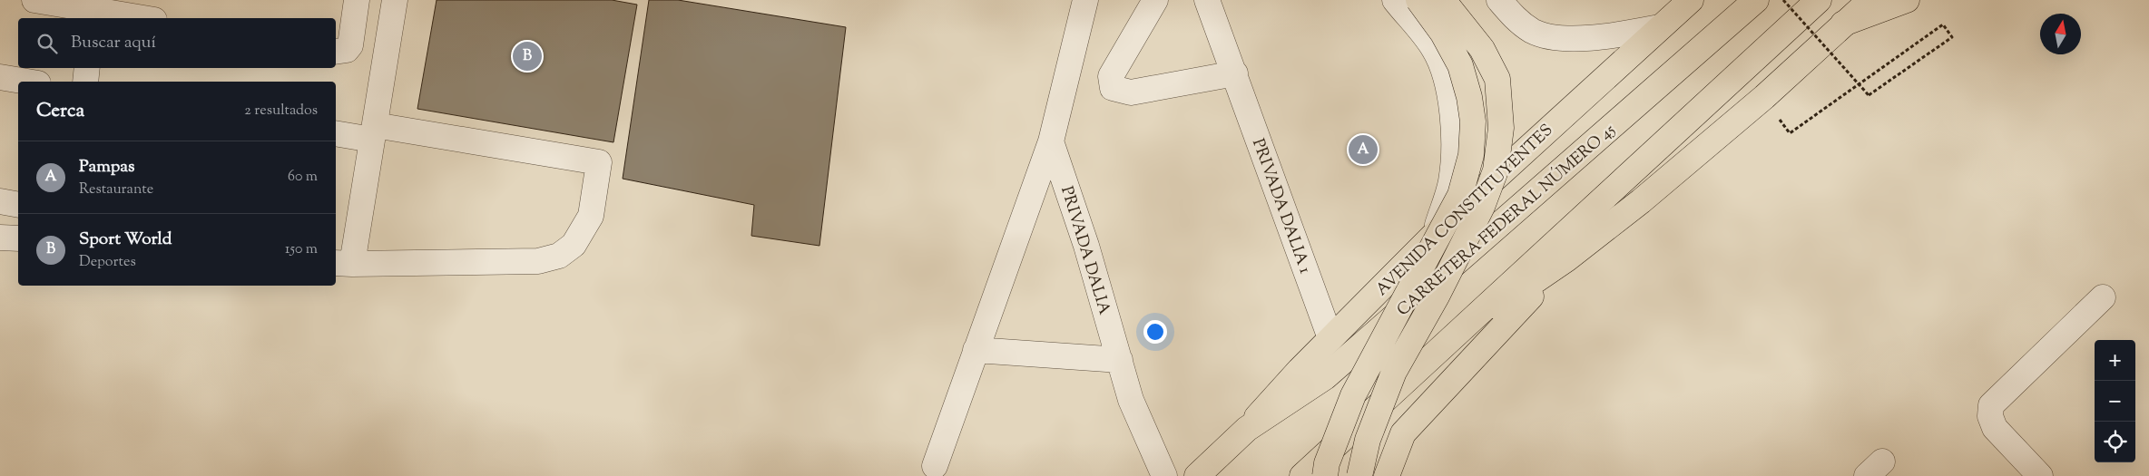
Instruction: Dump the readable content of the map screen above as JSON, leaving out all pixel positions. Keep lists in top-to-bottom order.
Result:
{
  "streets": {
    "main road": ["AVENIDA CONSTITUYENTES", "CARRETERA FEDERAL NÚMERO 45"],
    "street": ["PRIVADA DALIA 1", "PRIVADA DALIA"]
  },
  "crossings": [
    ["PRIVADA DALIA 1", "AVENIDA CONSTITUYENTES"],
    ["AVENIDA CONSTITUYENTES", "CARRETERA FEDERAL NÚMERO 45"]
  ],
  "north": "top",
  "page": {
    "search": "Buscar aquí",
    "pins": ["B", "A"],
    "heading": ["Cerca", "2 resultados"],
    "list": [
      {
        "mark": "A",
        "name": "Pampas",
        "note": "Restaurante",
        "value": "60 m"
      },
      {
        "mark": "B",
        "name": "Sport World",
        "note": "Deportes",
        "value": "150 m"
      }
    ],
    "map_buttons": ["+", "−"]
  }
}
